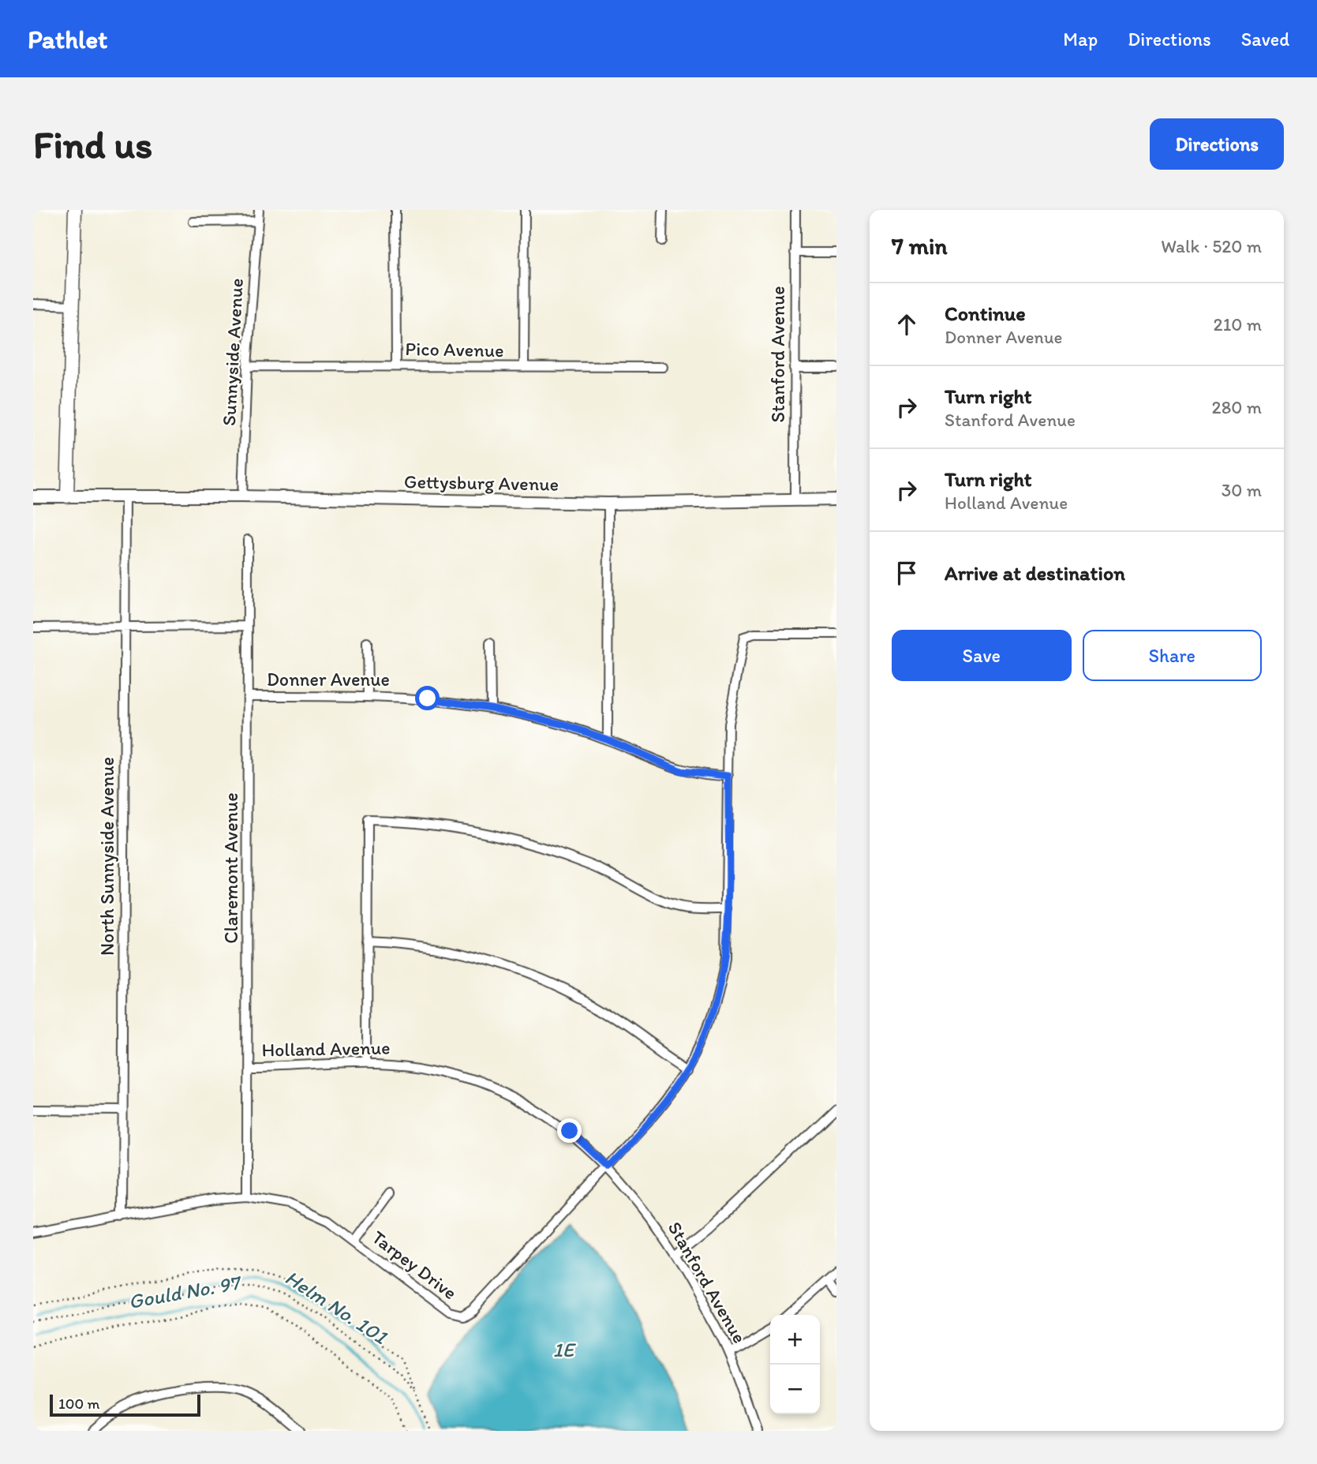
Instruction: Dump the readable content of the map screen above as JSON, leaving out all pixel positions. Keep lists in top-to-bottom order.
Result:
{
  "streets": {
    "street": [
      "Pico Avenue",
      "Sunnyside Avenue",
      "Stanford Avenue",
      "Gettysburg Avenue",
      "Donner Avenue",
      "North Sunnyside Avenue",
      "Claremont Avenue",
      "Holland Avenue",
      "Tarpey Drive"
    ]
  },
  "crossings": [
    ["Pico Avenue", "Sunnyside Avenue"],
    ["Sunnyside Avenue", "Gettysburg Avenue"],
    ["Stanford Avenue", "Gettysburg Avenue"],
    ["Stanford Avenue", "Holland Avenue"],
    ["Stanford Avenue", "Tarpey Drive"],
    ["Gettysburg Avenue", "North Sunnyside Avenue"],
    ["Donner Avenue", "Claremont Avenue"],
    ["North Sunnyside Avenue", "Tarpey Drive"],
    ["Claremont Avenue", "Holland Avenue"],
    ["Claremont Avenue", "Tarpey Drive"],
    ["Holland Avenue", "Tarpey Drive"]
  ],
  "water": ["Gould No. 97", "Helm No. 101", "1E"],
  "scale_bar": "100 m",
  "page": {
    "header": "Pathlet",
    "nav": ["Map", "Directions", "Saved"],
    "buttons": [
      "Directions",
      ["Save", "Share"]
    ],
    "title": "Find us",
    "heading": ["7 min", "Walk · 520 m"],
    "list": [
      ["Continue", "Donner Avenue", "210 m"],
      ["Turn right", "Stanford Avenue", "280 m"],
      ["Turn right", "Holland Avenue", "30 m"],
      "Arrive at destination"
    ],
    "map_buttons": ["+", "−"],
    "scale": "100 m"
  }
}
